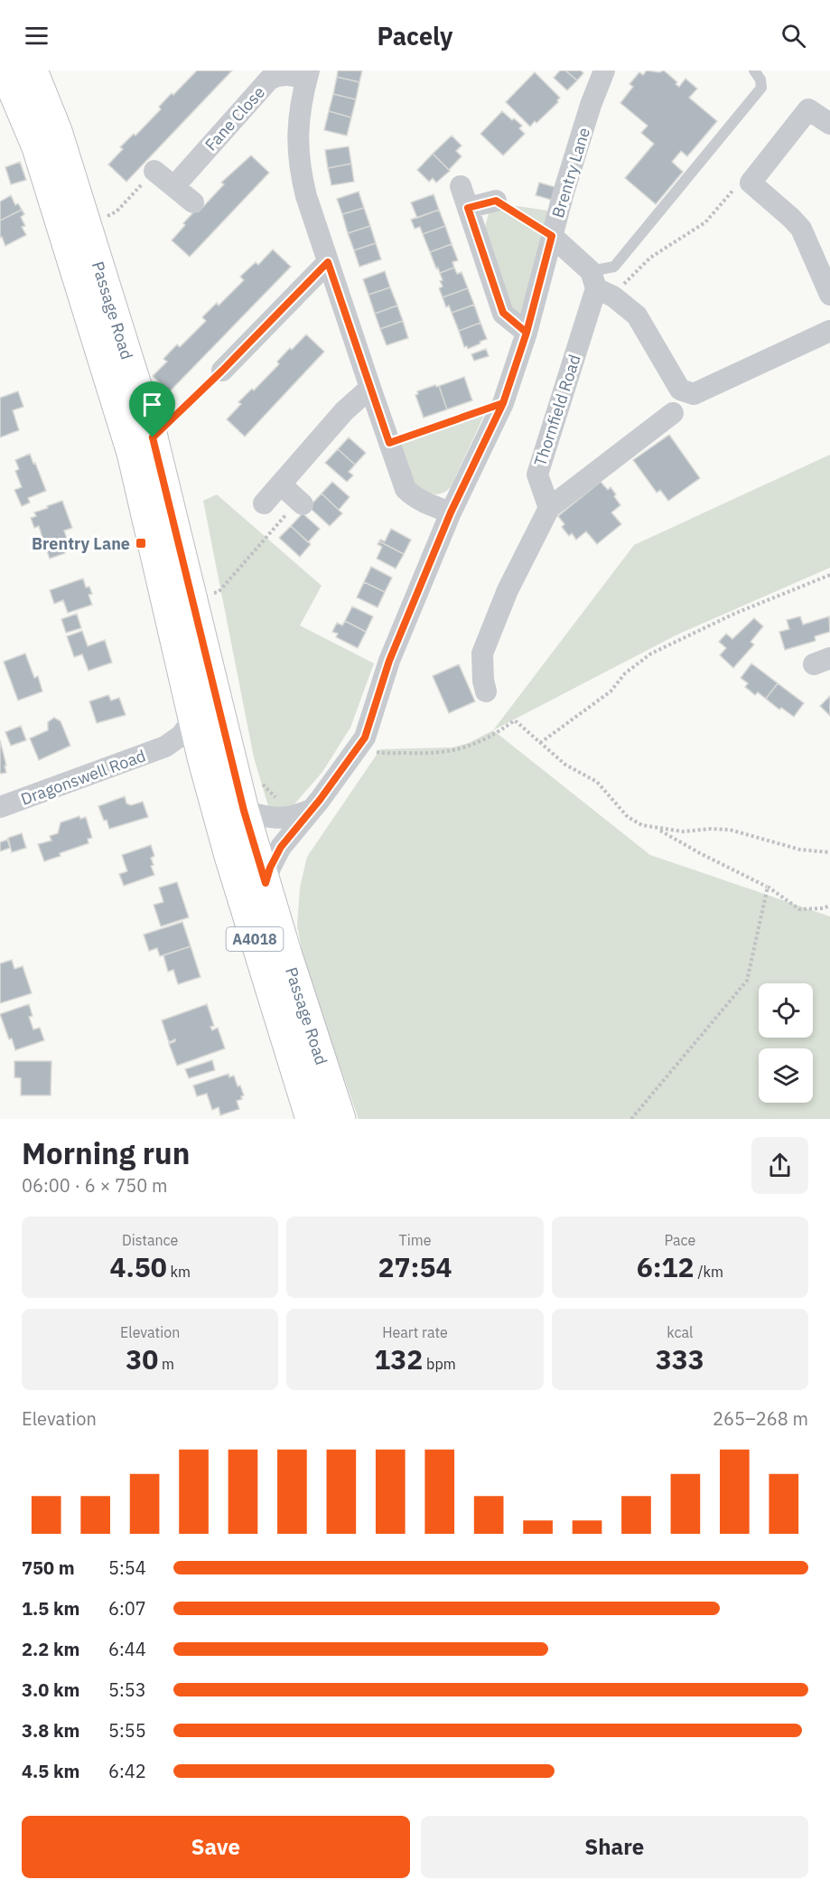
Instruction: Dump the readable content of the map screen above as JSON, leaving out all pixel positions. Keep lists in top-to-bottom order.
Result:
{
  "streets": {
    "main road": ["Passage Road", "A4018"],
    "street": [
      "Fane Close",
      "Brentry Lane",
      "Thornfield Road",
      "Dragonswell Road"
    ]
  },
  "crossings": [
    ["Brentry Lane", "Passage Road"],
    ["Passage Road", "Dragonswell Road"]
  ],
  "places": {
    "transit": ["Brentry Lane"]
  },
  "page": {
    "header": "Pacely",
    "heading": ["Morning run", "06:00 · 6 × 750 m"],
    "stats": [
      ["Distance", "4.50 km"],
      ["Time", "27:54"],
      ["Pace", "6:12 /km"],
      ["Elevation", "30 m"],
      ["Heart rate", "132 bpm"],
      ["kcal", "333"]
    ],
    "chart": ["Elevation", "265–268 m"],
    "list": [
      {
        "name": "750 m",
        "note": "5:54"
      },
      {
        "name": "1.5 km",
        "note": "6:07"
      },
      {
        "name": "2.2 km",
        "note": "6:44"
      },
      {
        "name": "3.0 km",
        "note": "5:53"
      },
      {
        "name": "3.8 km",
        "note": "5:55"
      },
      {
        "name": "4.5 km",
        "note": "6:42"
      }
    ],
    "buttons": ["Save", "Share"]
  }
}
